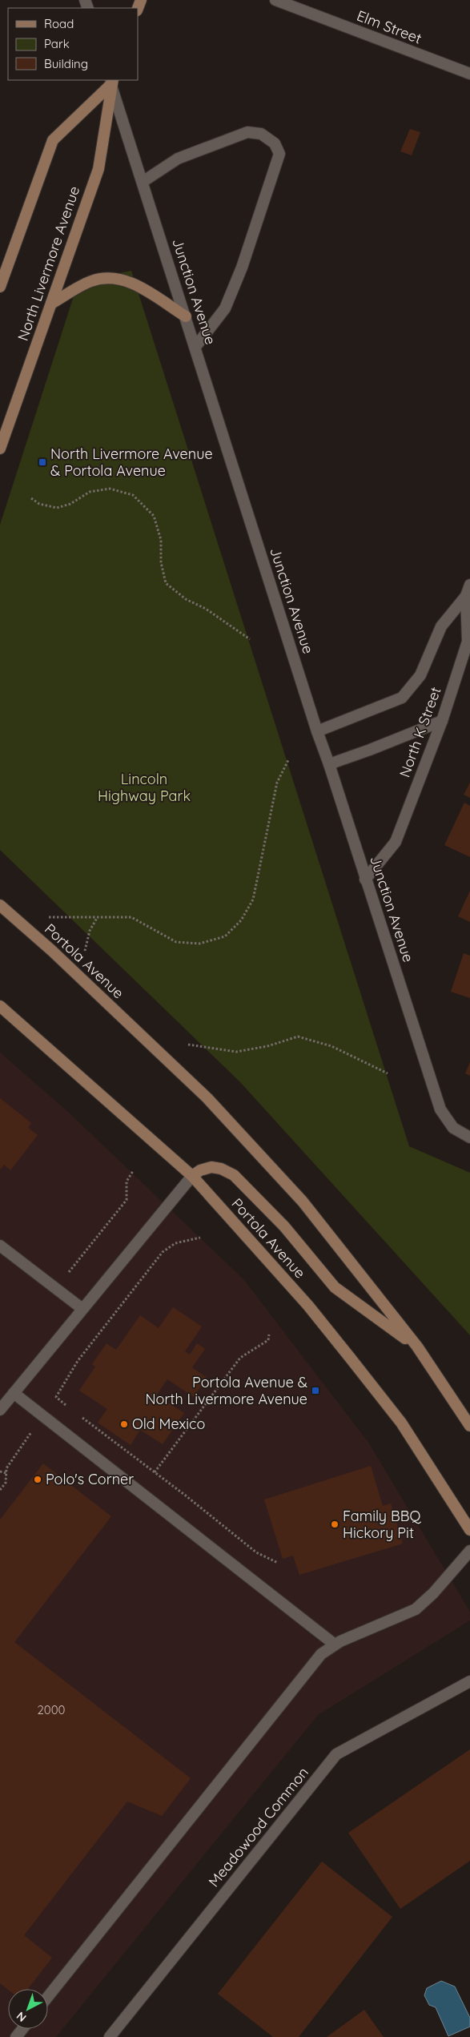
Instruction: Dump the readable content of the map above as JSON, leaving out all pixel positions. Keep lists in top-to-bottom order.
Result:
{
  "streets": {
    "main road": ["North Livermore Avenue", "Portola Avenue"],
    "street": [
      "Elm Street",
      "Junction Avenue",
      "North K Street",
      "Meadowood Common"
    ]
  },
  "crossings": [
    ["North Livermore Avenue", "Junction Avenue"],
    ["Junction Avenue", "North K Street"]
  ],
  "parks": ["Lincoln Highway Park"],
  "places": {
    "transit": ["North Livermore Avenue & Portola Avenue", "Portola Avenue & North Livermore Avenue"],
    "other": ["Old Mexico", "Polo's Corner", "Family BBQ Hickory Pit"]
  },
  "house_numbers": ["2000"],
  "legend": ["Road", "Park", "Building"],
  "north": "bottom left"
}
